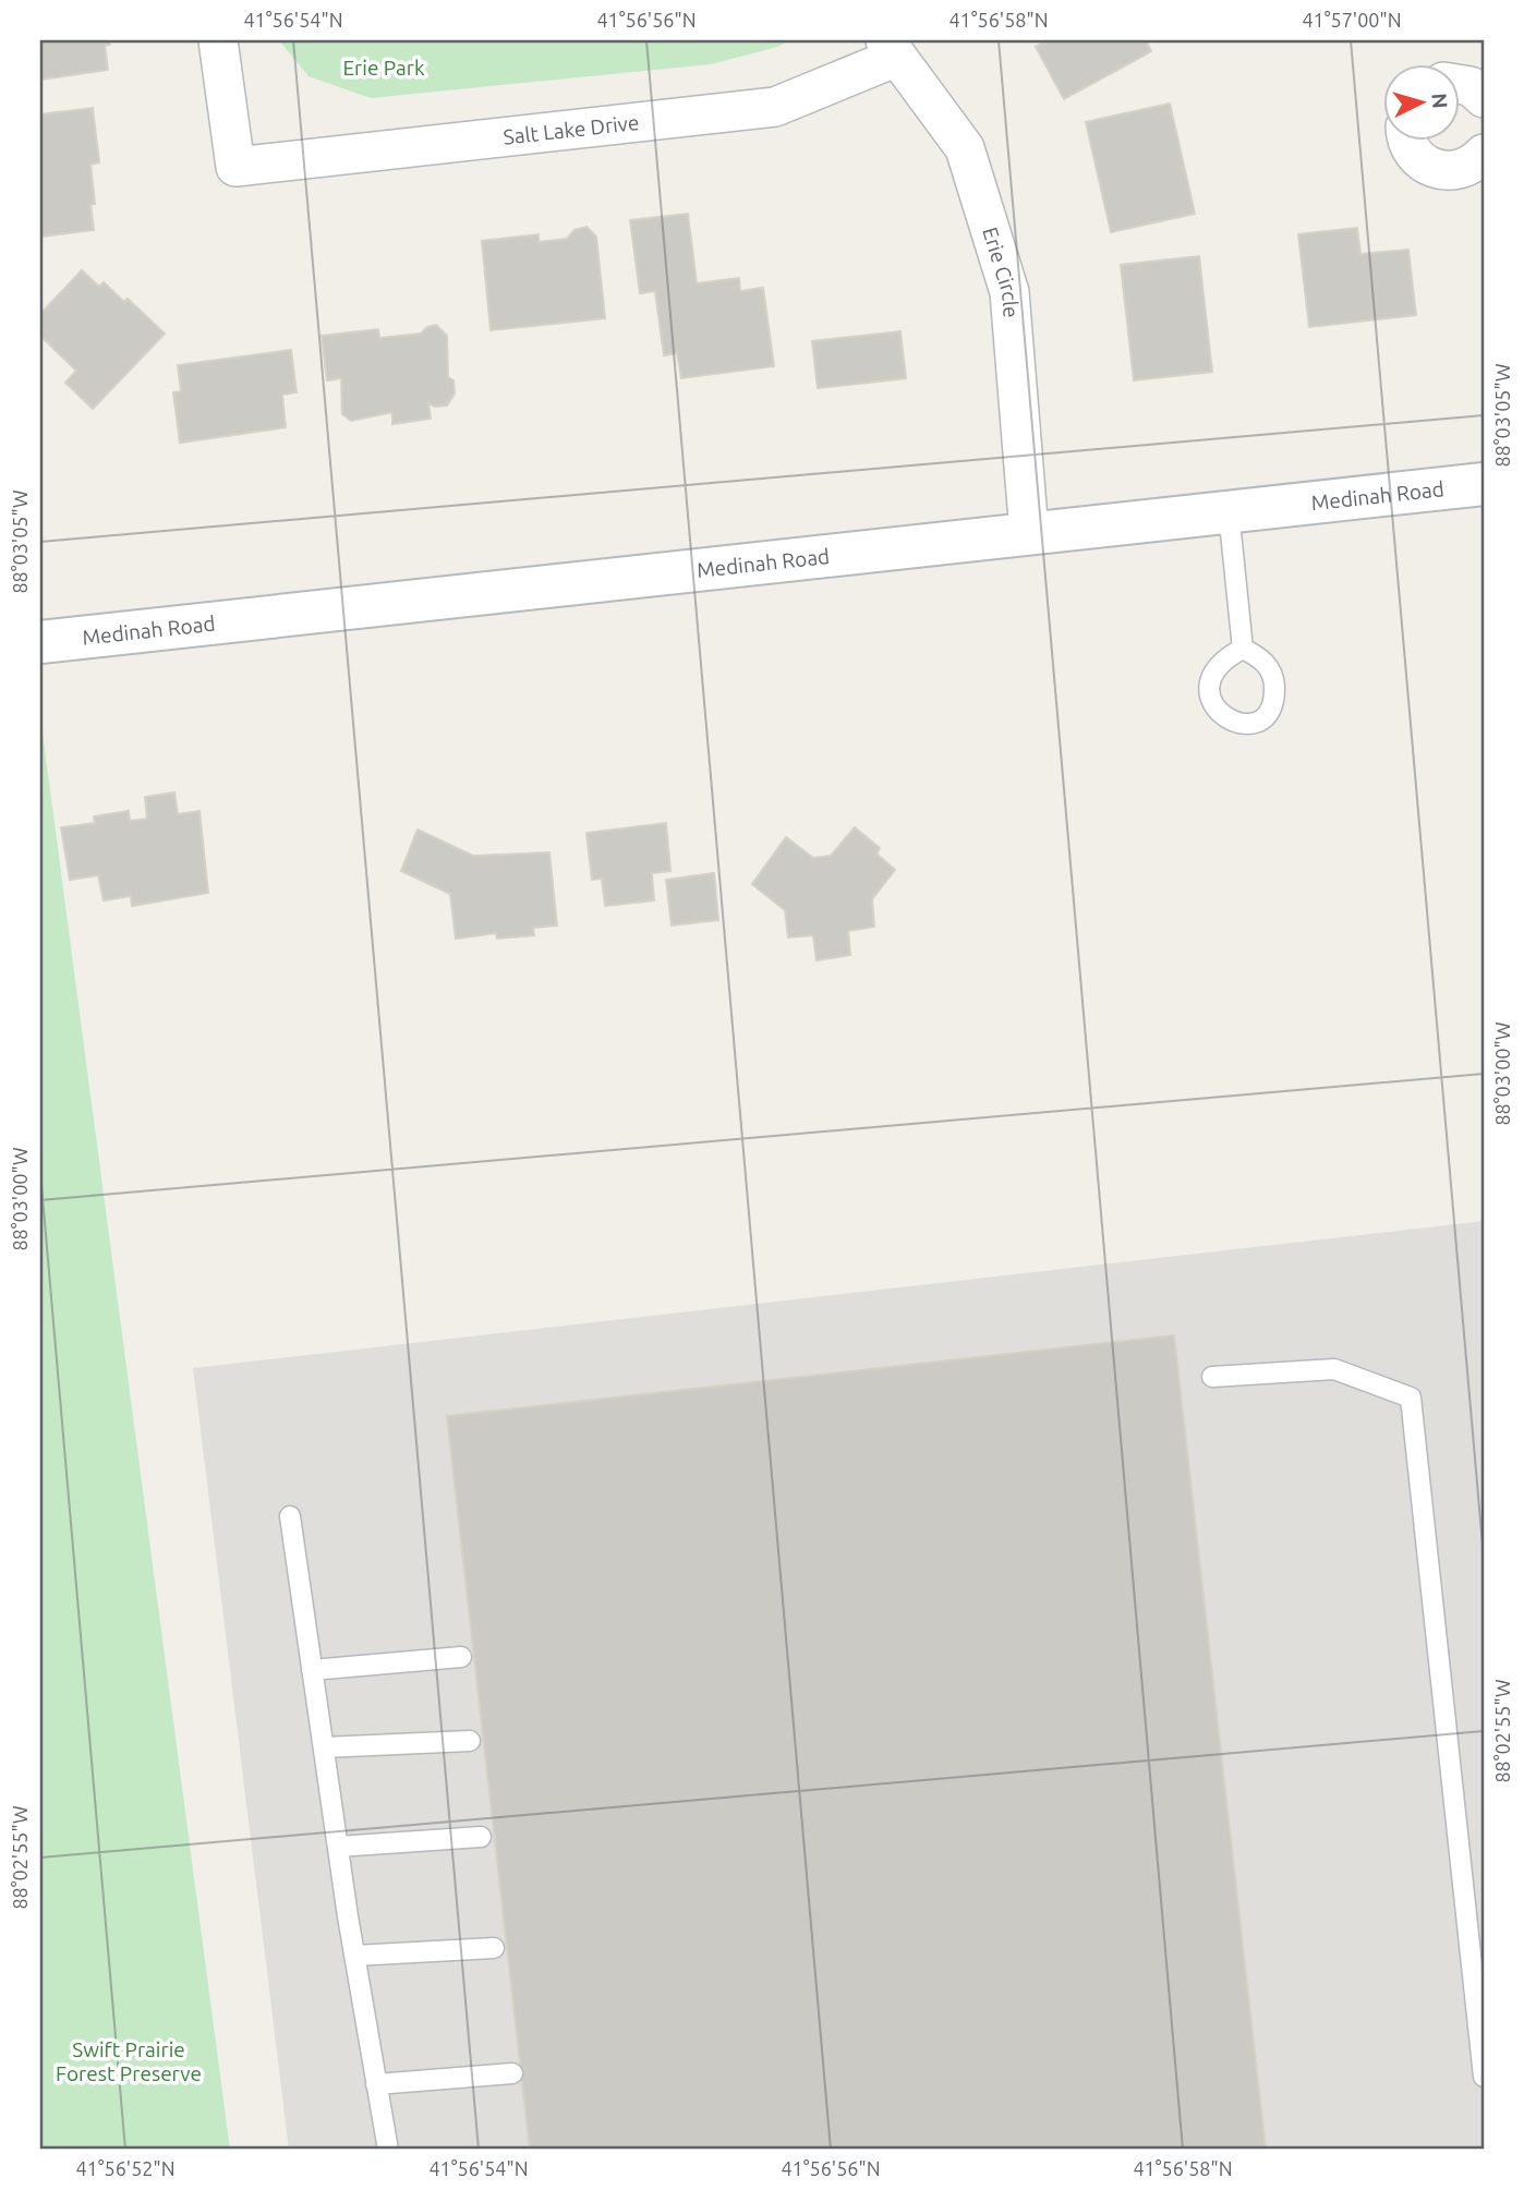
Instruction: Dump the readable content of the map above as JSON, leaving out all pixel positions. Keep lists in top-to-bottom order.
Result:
{
  "streets": {
    "street": ["Salt Lake Drive", "Erie Circle", "Medinah Road"]
  },
  "crossings": [
    ["Salt Lake Drive", "Erie Circle"],
    ["Erie Circle", "Medinah Road"]
  ],
  "parks": ["Erie Park", "Swift Prairie Forest Preserve"],
  "north": "right",
  "coordinates": [
    "41°56'54\"N",
    "41°56'56\"N",
    "41°56'58\"N",
    "41°57'00\"N",
    "88°03'05\"W",
    "88°03'00\"W",
    "88°02'55\"W",
    "41°56'52\"N"
  ]
}
